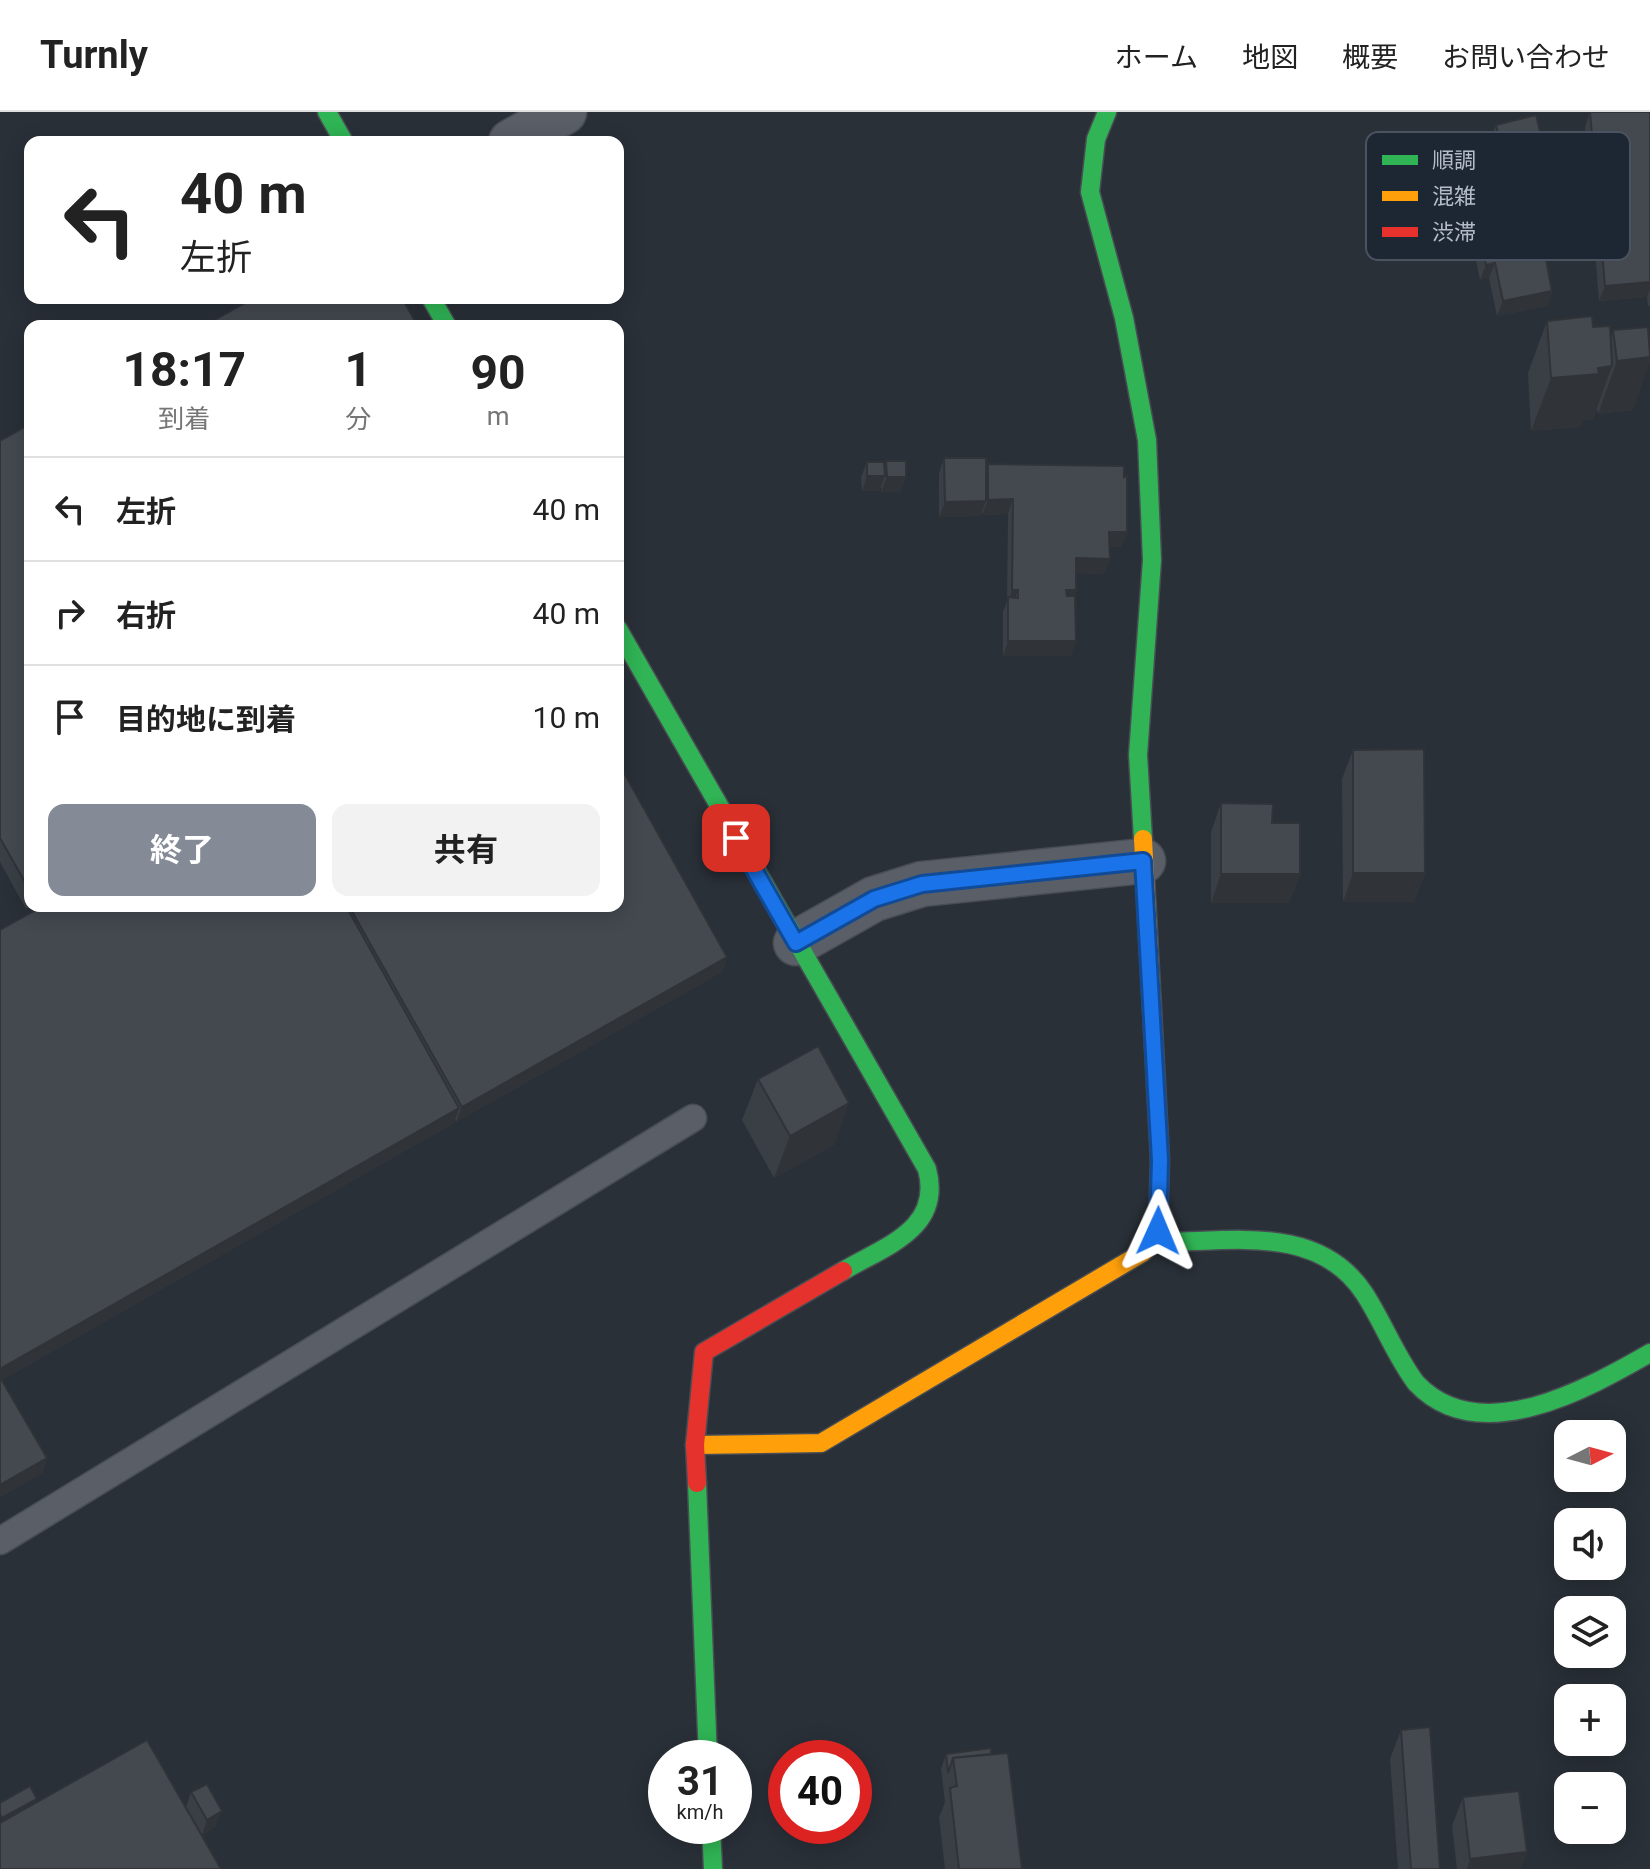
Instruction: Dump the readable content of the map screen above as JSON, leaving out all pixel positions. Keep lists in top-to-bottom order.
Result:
{
  "legend": ["順調", "混雑", "渋滞"],
  "north": "right",
  "page": {
    "header": "Turnly",
    "nav": [
      "ホーム",
      "地図",
      "概要",
      "お問い合わせ"
    ],
    "turn": ["40 m", "左折"],
    "eta": [
      "18:17",
      "到着",
      "1",
      "分",
      "90",
      "m"
    ],
    "list": [
      {
        "name": "左折",
        "value": "40 m"
      },
      {
        "name": "右折",
        "value": "40 m"
      },
      {
        "name": "目的地に到着",
        "value": "10 m"
      }
    ],
    "buttons": ["終了", "共有"],
    "map_buttons": ["+", "−"],
    "speed": "31 km/h",
    "limit": "40"
  }
}
